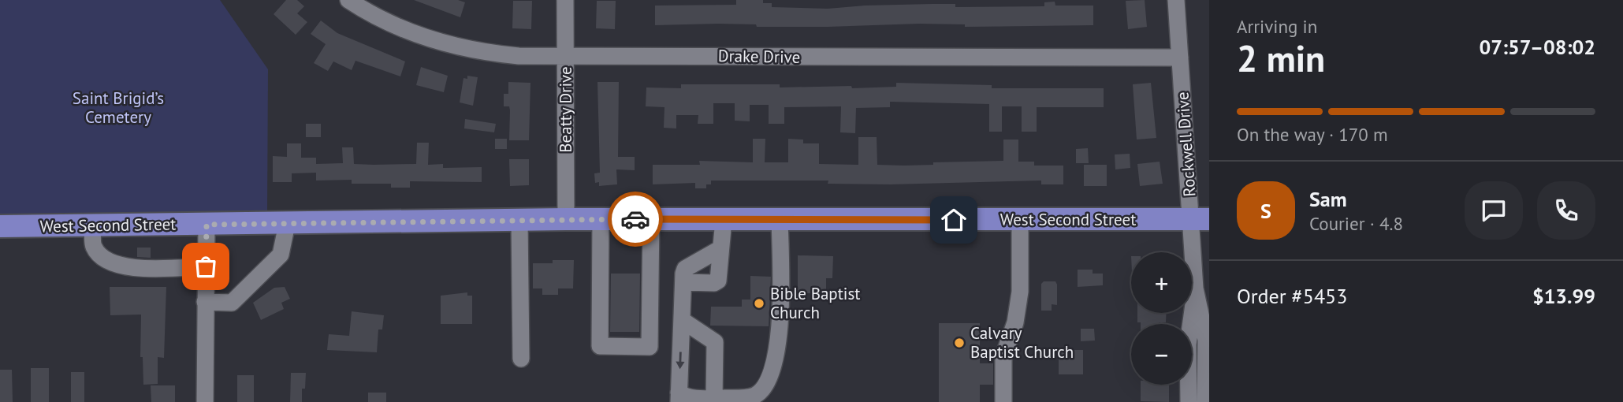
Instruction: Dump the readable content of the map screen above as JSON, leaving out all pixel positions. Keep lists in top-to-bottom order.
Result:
{
  "streets": {
    "main road": ["West Second Street"],
    "street": ["Drake Drive", "Beatty Drive", "Rockwell Drive"]
  },
  "crossings": [
    ["Drake Drive", "Beatty Drive"],
    ["Drake Drive", "Rockwell Drive"],
    ["Beatty Drive", "West Second Street"],
    ["Rockwell Drive", "West Second Street"]
  ],
  "parks": ["Saint Brigid’s Cemetery"],
  "places": ["Bible Baptist Church", "Calvary Baptist Church"],
  "page": {
    "heading": ["2 min", "Arriving in", "07:57–08:02"],
    "panel": [
      "Sam",
      "Courier · 4.8",
      "Order #5453",
      "$13.99"
    ],
    "bar": "On the way · 170 m",
    "round": "S",
    "map_buttons": ["+", "−"]
  }
}
